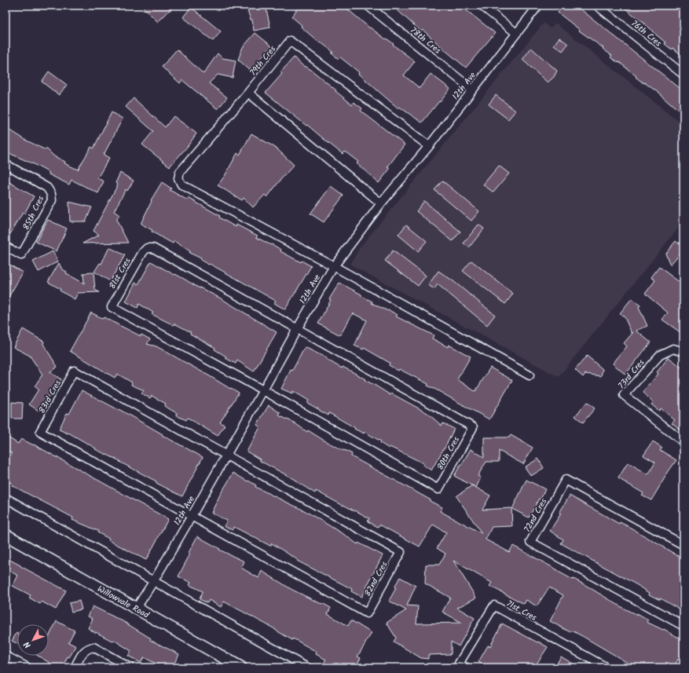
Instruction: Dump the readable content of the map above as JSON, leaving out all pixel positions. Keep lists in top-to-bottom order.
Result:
{
  "streets": {
    "street": [
      "76th Cres",
      "78th Cres",
      "79th Cres",
      "12th Ave",
      "85th Cres",
      "81st Cres",
      "73rd Cres",
      "83rd Cres",
      "80th Cres",
      "72nd Cres",
      "82nd Cres",
      "Willowvale Road",
      "71st Cres"
    ]
  },
  "crossings": [
    ["78th Cres", "12th Ave"],
    ["79th Cres", "12th Ave"],
    ["12th Ave", "81st Cres"],
    ["12th Ave", "83rd Cres"],
    ["12th Ave", "80th Cres"],
    ["12th Ave", "82nd Cres"],
    ["12th Ave", "Willowvale Road"],
    ["81st Cres", "80th Cres"],
    ["83rd Cres", "82nd Cres"]
  ],
  "north": "bottom left"
}
